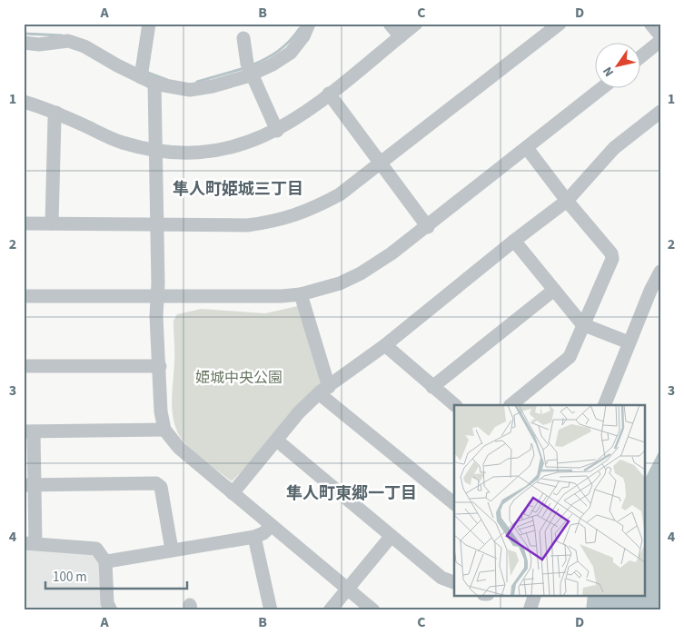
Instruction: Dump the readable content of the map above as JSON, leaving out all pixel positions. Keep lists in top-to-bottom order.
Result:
{
  "districts": ["隼人町姫城三丁目", "隼人町東郷一丁目"],
  "parks": ["姫城中央公園"],
  "scale_bar": "100 m",
  "north": "bottom left",
  "grid": {
    "columns": [
      "A",
      "B",
      "C",
      "D"
    ],
    "rows": [
      "1",
      "2",
      "3",
      "4"
    ]
  }
}
